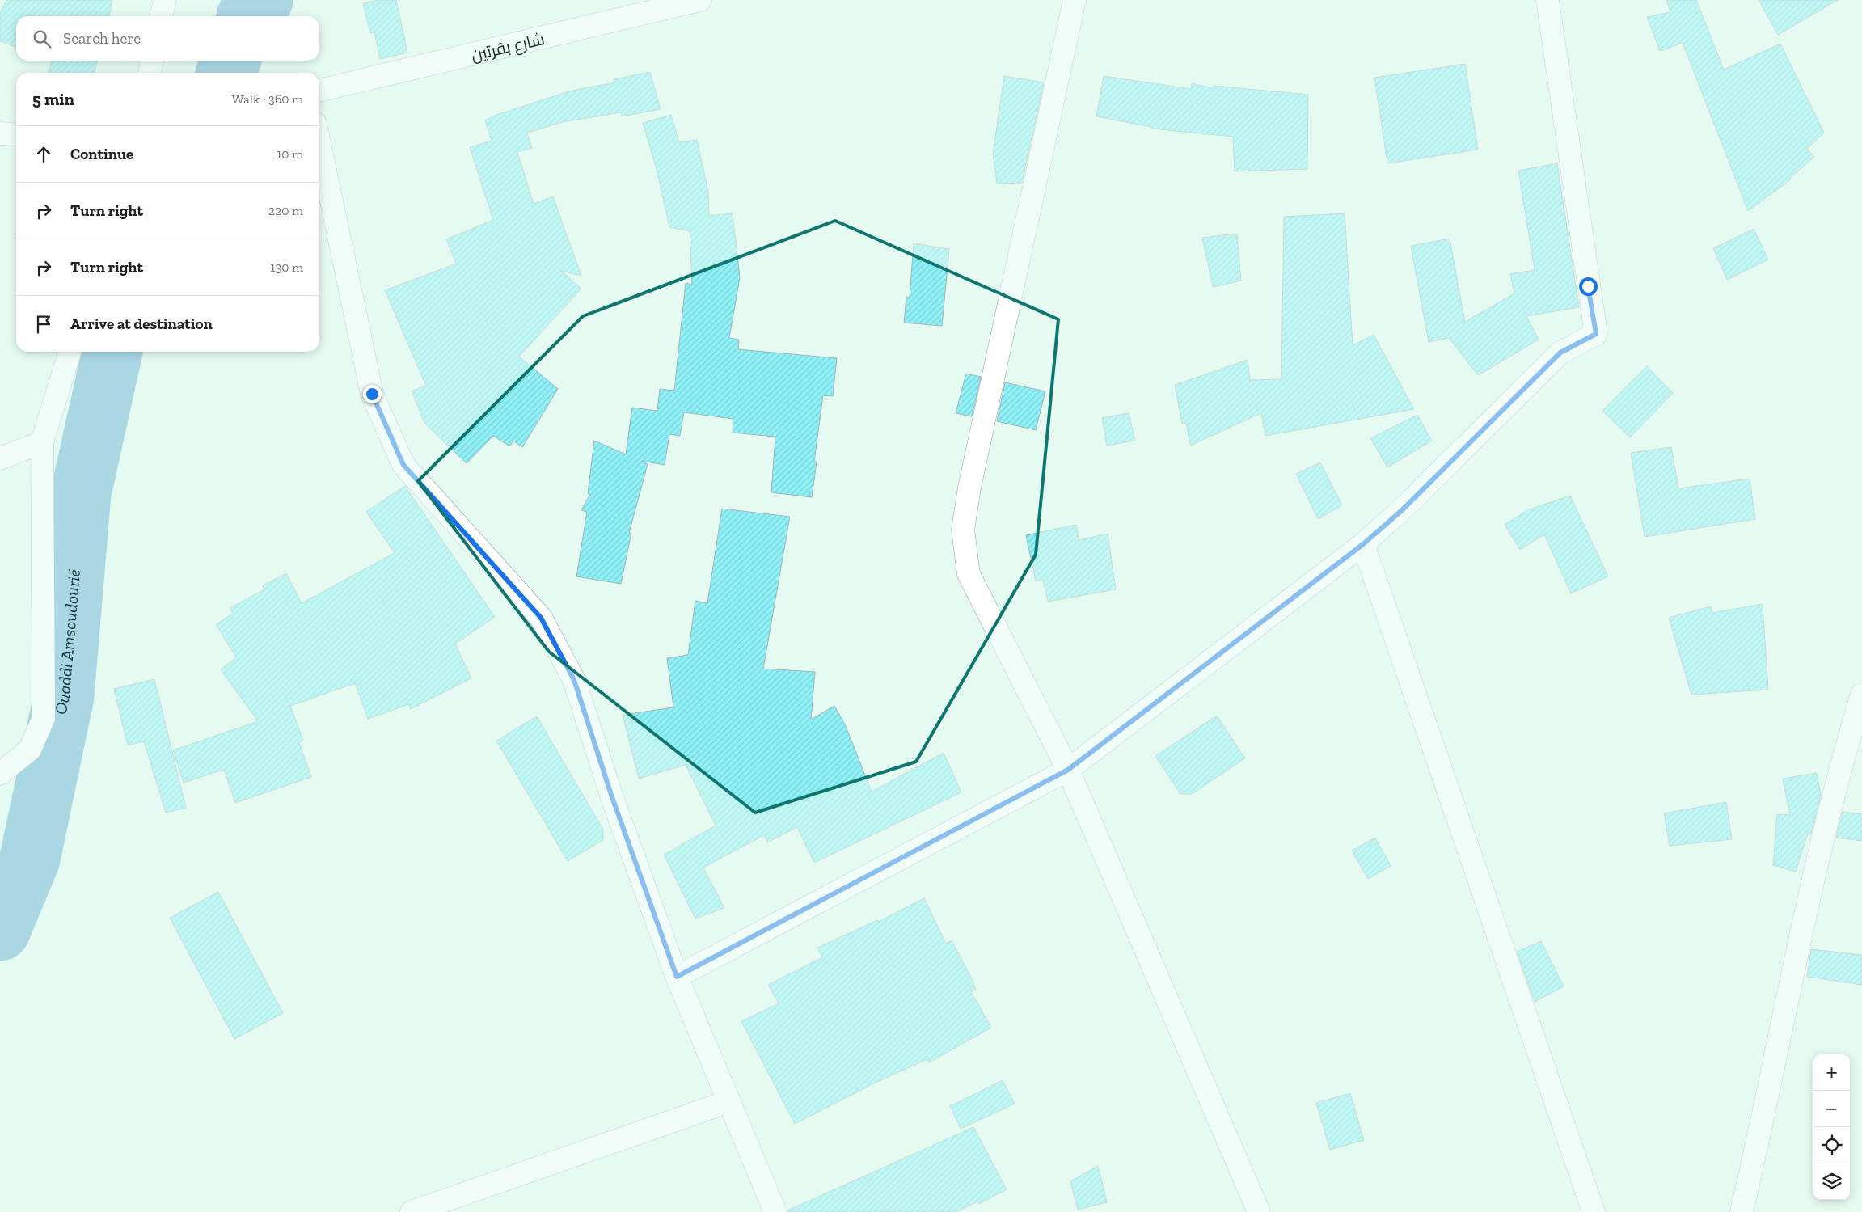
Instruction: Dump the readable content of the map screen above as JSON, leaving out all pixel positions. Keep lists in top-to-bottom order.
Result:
{
  "streets": {
    "street": ["شارع بقرتين"]
  },
  "water": ["Ouaddi Amsoudourié"],
  "page": {
    "search": "Search here",
    "heading": ["5 min", "Walk · 360 m"],
    "list": [
      ["Continue", "10 m"],
      ["Turn right", "220 m"],
      ["Turn right", "130 m"],
      "Arrive at destination"
    ],
    "map_buttons": ["+", "−"]
  }
}
